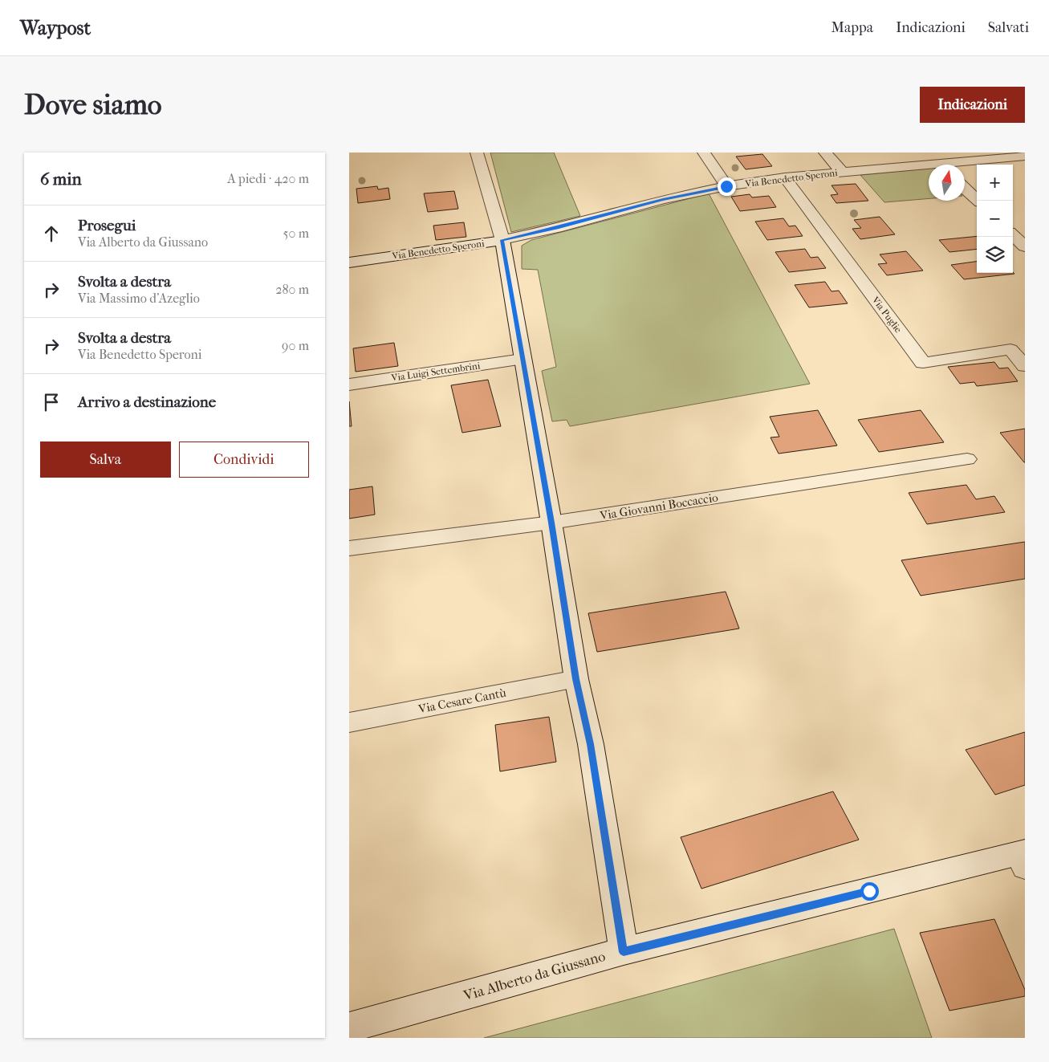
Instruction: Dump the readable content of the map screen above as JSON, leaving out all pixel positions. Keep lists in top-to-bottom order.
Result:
{
  "streets": {
    "street": [
      "Via Benedetto Speroni",
      "Via Puglie",
      "Via Luigi Settembrini",
      "Via Giovanni Boccaccio",
      "Via Cesare Cantù",
      "Via Alberto da Giussano"
    ]
  },
  "crossings": [
    ["Via Benedetto Speroni", "Via Puglie"]
  ],
  "north": "top",
  "page": {
    "header": "Waypost",
    "nav": ["Mappa", "Indicazioni", "Salvati"],
    "buttons": [
      "Indicazioni",
      ["Salva", "Condividi"]
    ],
    "title": "Dove siamo",
    "heading": ["6 min", "A piedi · 420 m"],
    "map_buttons": ["+", "−"],
    "list": [
      ["Prosegui", "Via Alberto da Giussano", "50 m"],
      ["Svolta a destra", "Via Massimo d'Azeglio", "280 m"],
      ["Svolta a destra", "Via Benedetto Speroni", "90 m"],
      "Arrivo a destinazione"
    ]
  }
}
